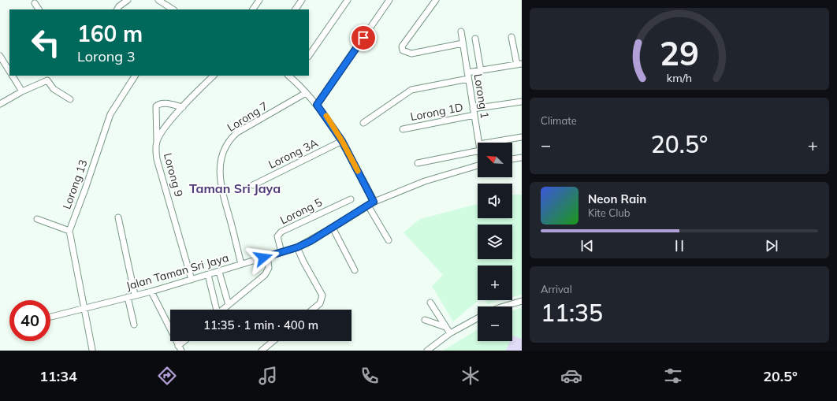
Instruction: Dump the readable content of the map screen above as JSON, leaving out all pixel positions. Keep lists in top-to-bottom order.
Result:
{
  "streets": {
    "street": [
      "Lorong 1",
      "Lorong 1D",
      "Lorong 7",
      "Lorong 3A",
      "Lorong 9",
      "Lorong 13",
      "Lorong 5",
      "Jalan Taman Sri Jaya"
    ]
  },
  "crossings": [
    ["Lorong 1", "Lorong 1D"],
    ["Lorong 7", "Jalan Taman Sri Jaya"],
    ["Lorong 9", "Jalan Taman Sri Jaya"],
    ["Lorong 5", "Jalan Taman Sri Jaya"]
  ],
  "districts": ["Taman Sri Jaya"],
  "north": "top left",
  "page": {
    "turn": ["160 m", "Lorong 3"],
    "tile": [
      "Climate",
      ["Arrival", "11:35"]
    ],
    "heat": ["−", "20.5°", "+"],
    "map_buttons": ["+", "−"],
    "song": ["Neon Rain", "Kite Club"],
    "limit": "40",
    "trip": "11:35 · 1 min · 400 m",
    "tabs": ["11:34", "20.5°"],
    "gauge": ["29", "km/h"]
  }
}
